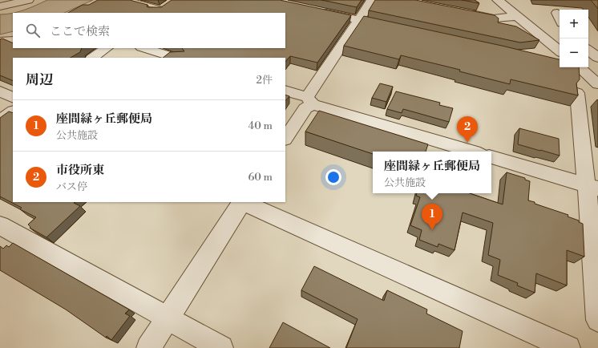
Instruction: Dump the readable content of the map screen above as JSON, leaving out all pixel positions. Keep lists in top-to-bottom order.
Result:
{
  "page": {
    "map_buttons": ["+", "−"],
    "search": "ここで検索",
    "heading": ["周辺", "2件"],
    "list": [
      {
        "mark": "1",
        "name": "座間緑ヶ丘郵便局",
        "note": "公共施設",
        "value": "40 m"
      },
      {
        "mark": "2",
        "name": "市役所東",
        "note": "バス停",
        "value": "60 m"
      }
    ],
    "pins": ["2", "1"],
    "popup": ["座間緑ヶ丘郵便局", "公共施設"]
  }
}
